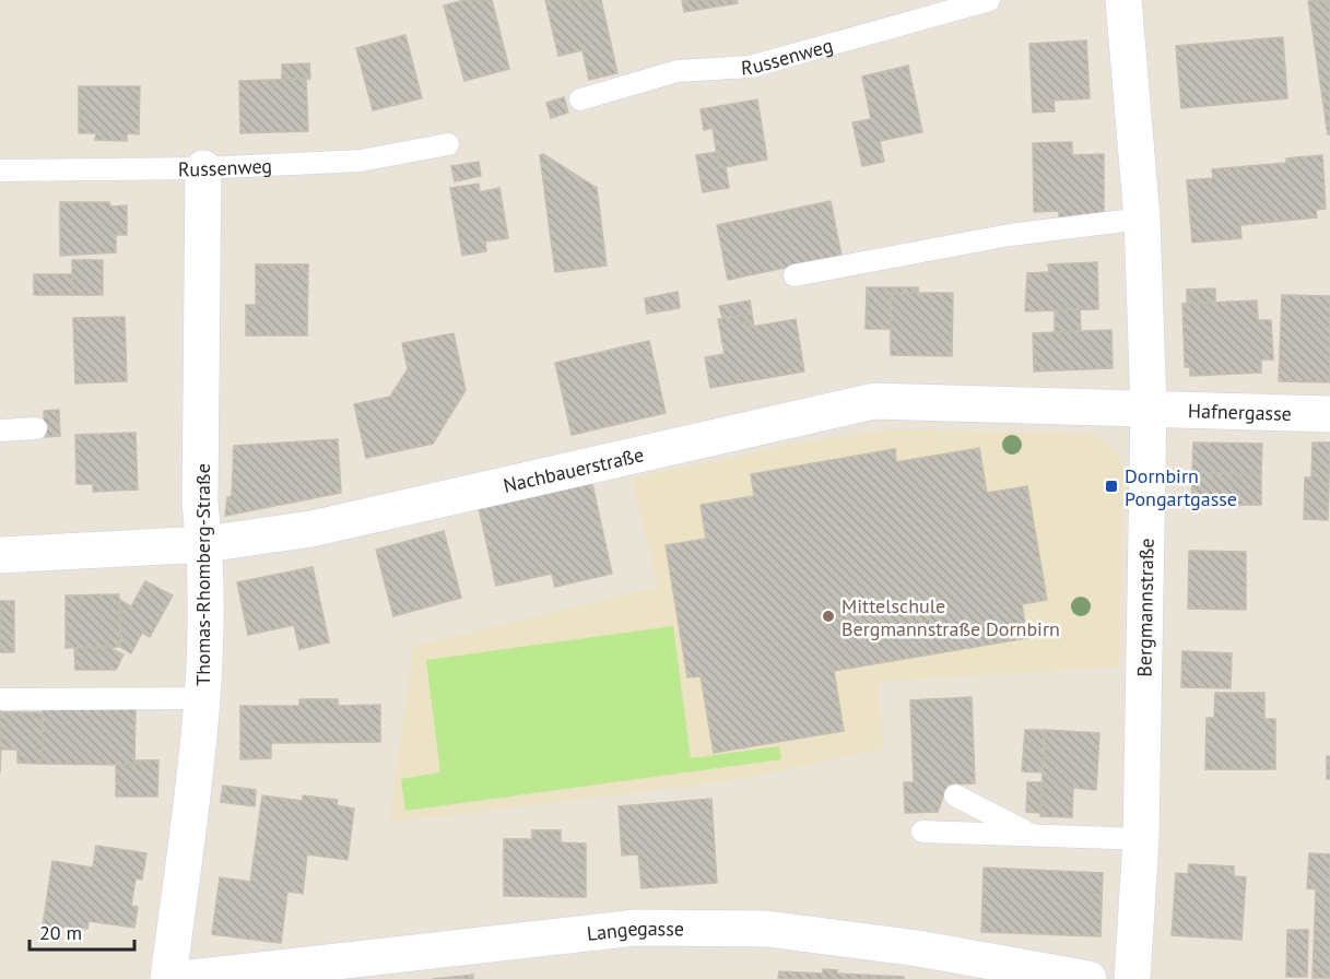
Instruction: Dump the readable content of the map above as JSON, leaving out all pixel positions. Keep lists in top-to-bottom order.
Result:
{
  "streets": {
    "street": [
      "Hafnergasse",
      "Nachbauerstraße",
      "Thomas-Rhomberg-Straße",
      "Bergmannstraße",
      "Langegasse"
    ],
    "lane": ["Russenweg"]
  },
  "crossings": [
    ["Russenweg", "Thomas-Rhomberg-Straße"],
    ["Hafnergasse", "Nachbauerstraße"],
    ["Hafnergasse", "Bergmannstraße"],
    ["Nachbauerstraße", "Thomas-Rhomberg-Straße"],
    ["Nachbauerstraße", "Bergmannstraße"]
  ],
  "places": {
    "transit": ["Dornbirn Pongartgasse"],
    "other": ["Mittelschule Bergmannstraße Dornbirn"]
  },
  "scale_bar": "20 m"
}
